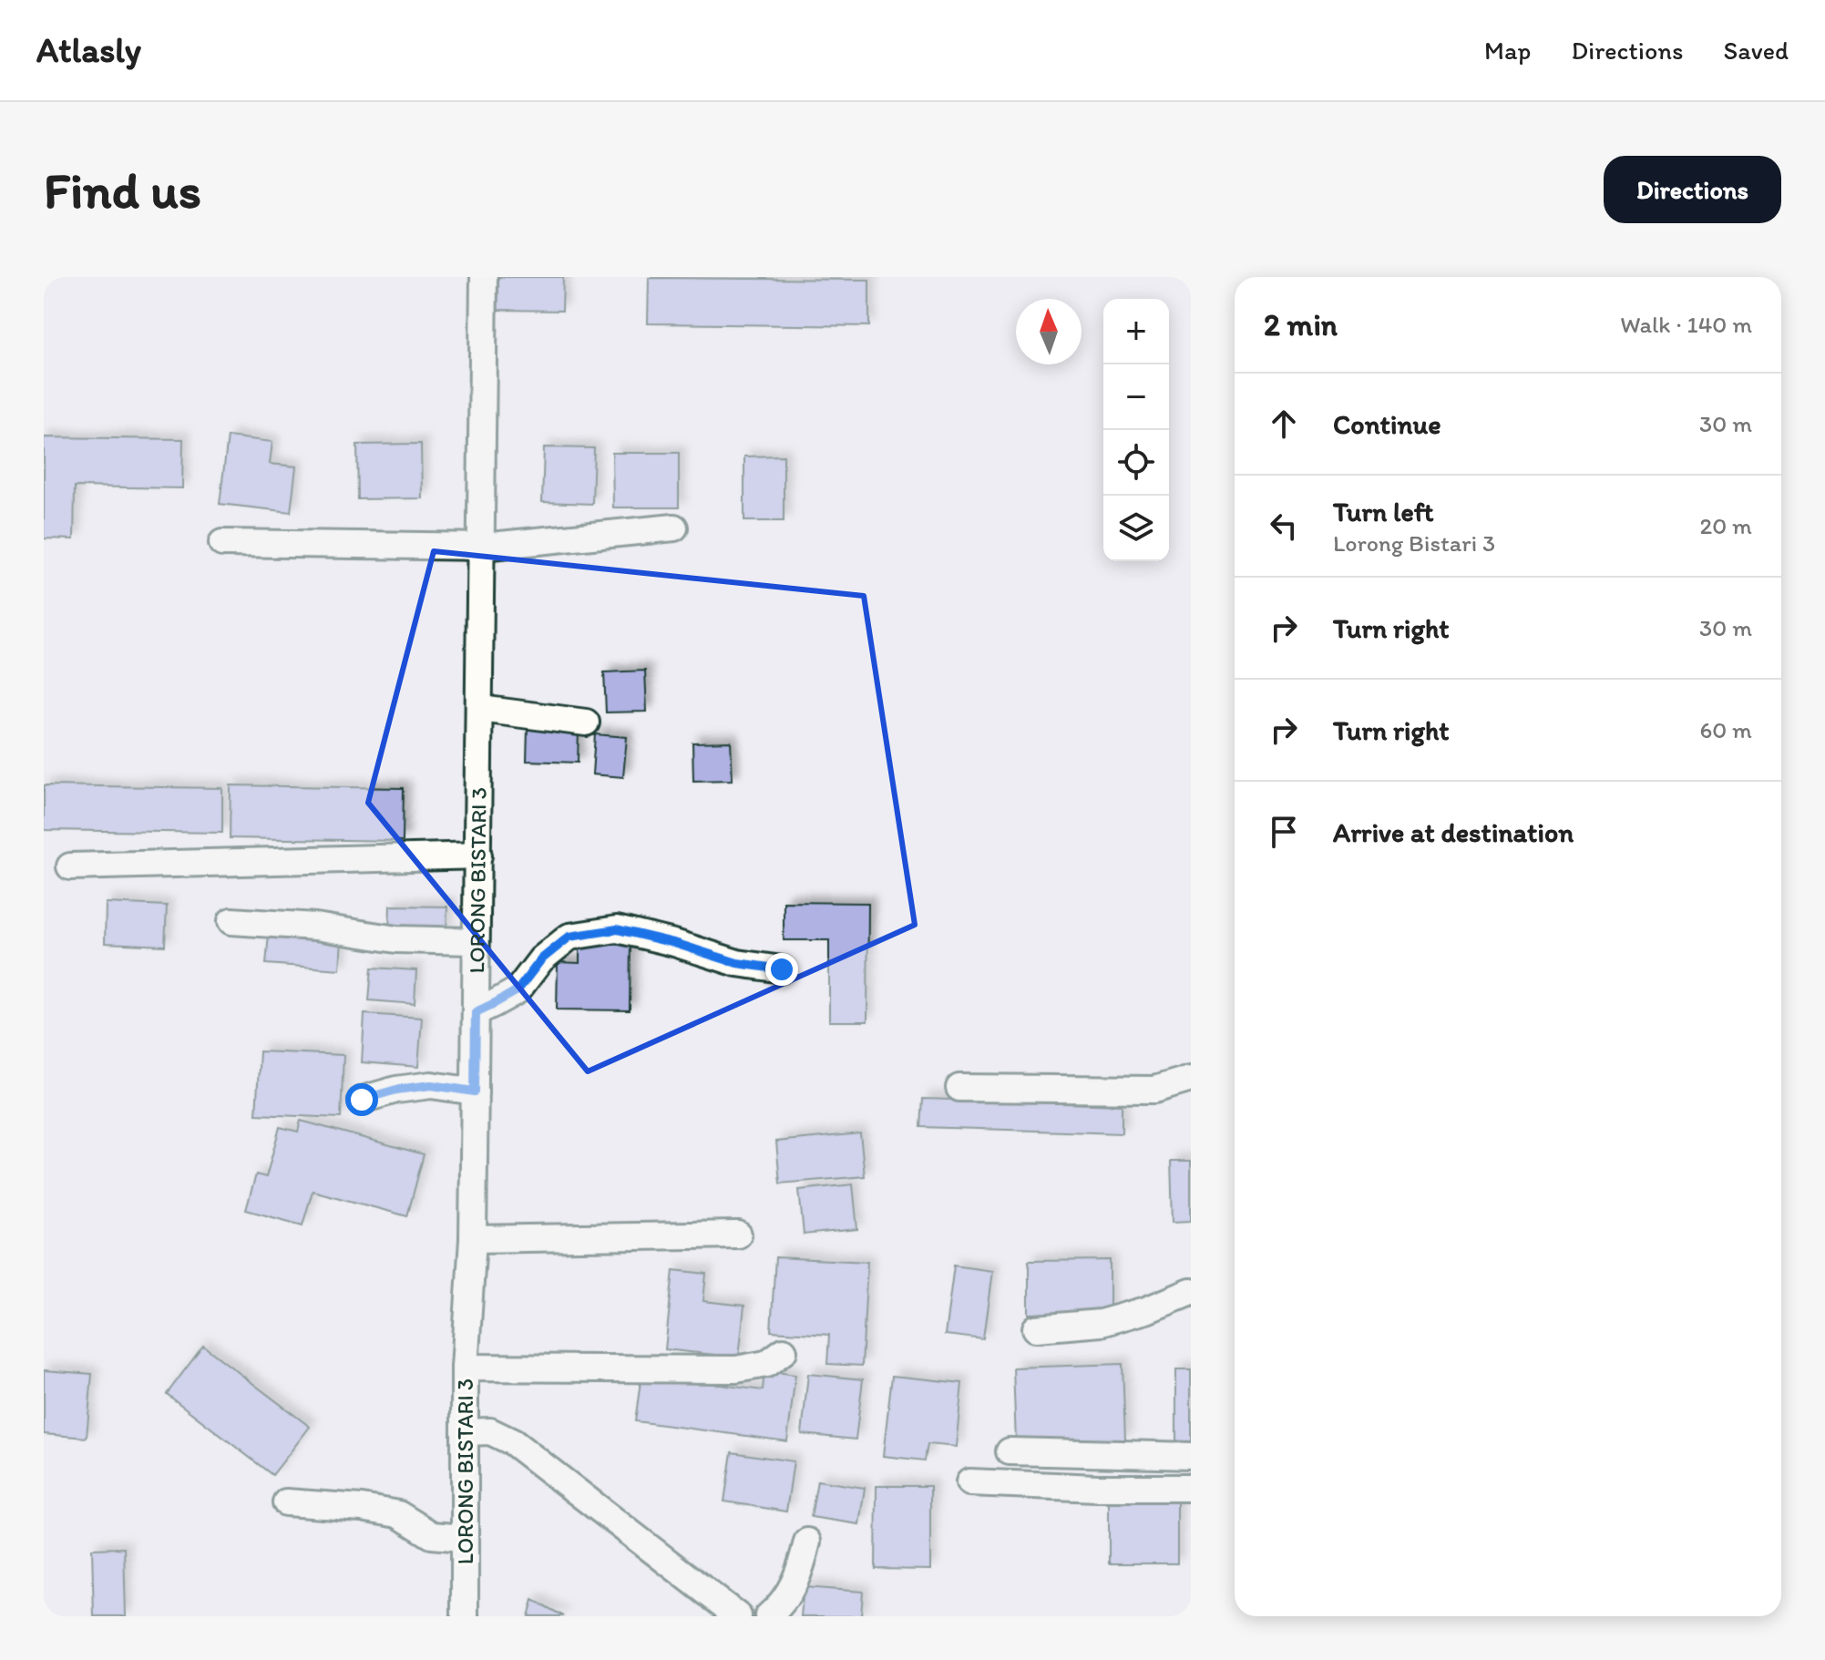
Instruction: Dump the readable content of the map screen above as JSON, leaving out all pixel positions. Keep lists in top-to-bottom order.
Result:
{
  "streets": {
    "street": ["LORONG BISTARI 3"]
  },
  "north": "top",
  "page": {
    "header": "Atlasly",
    "nav": ["Map", "Directions", "Saved"],
    "buttons": "Directions",
    "title": "Find us",
    "heading": ["2 min", "Walk · 140 m"],
    "map_buttons": ["+", "−"],
    "list": [
      ["Continue", "30 m"],
      ["Turn left", "Lorong Bistari 3", "20 m"],
      ["Turn right", "30 m"],
      ["Turn right", "60 m"],
      "Arrive at destination"
    ]
  }
}
